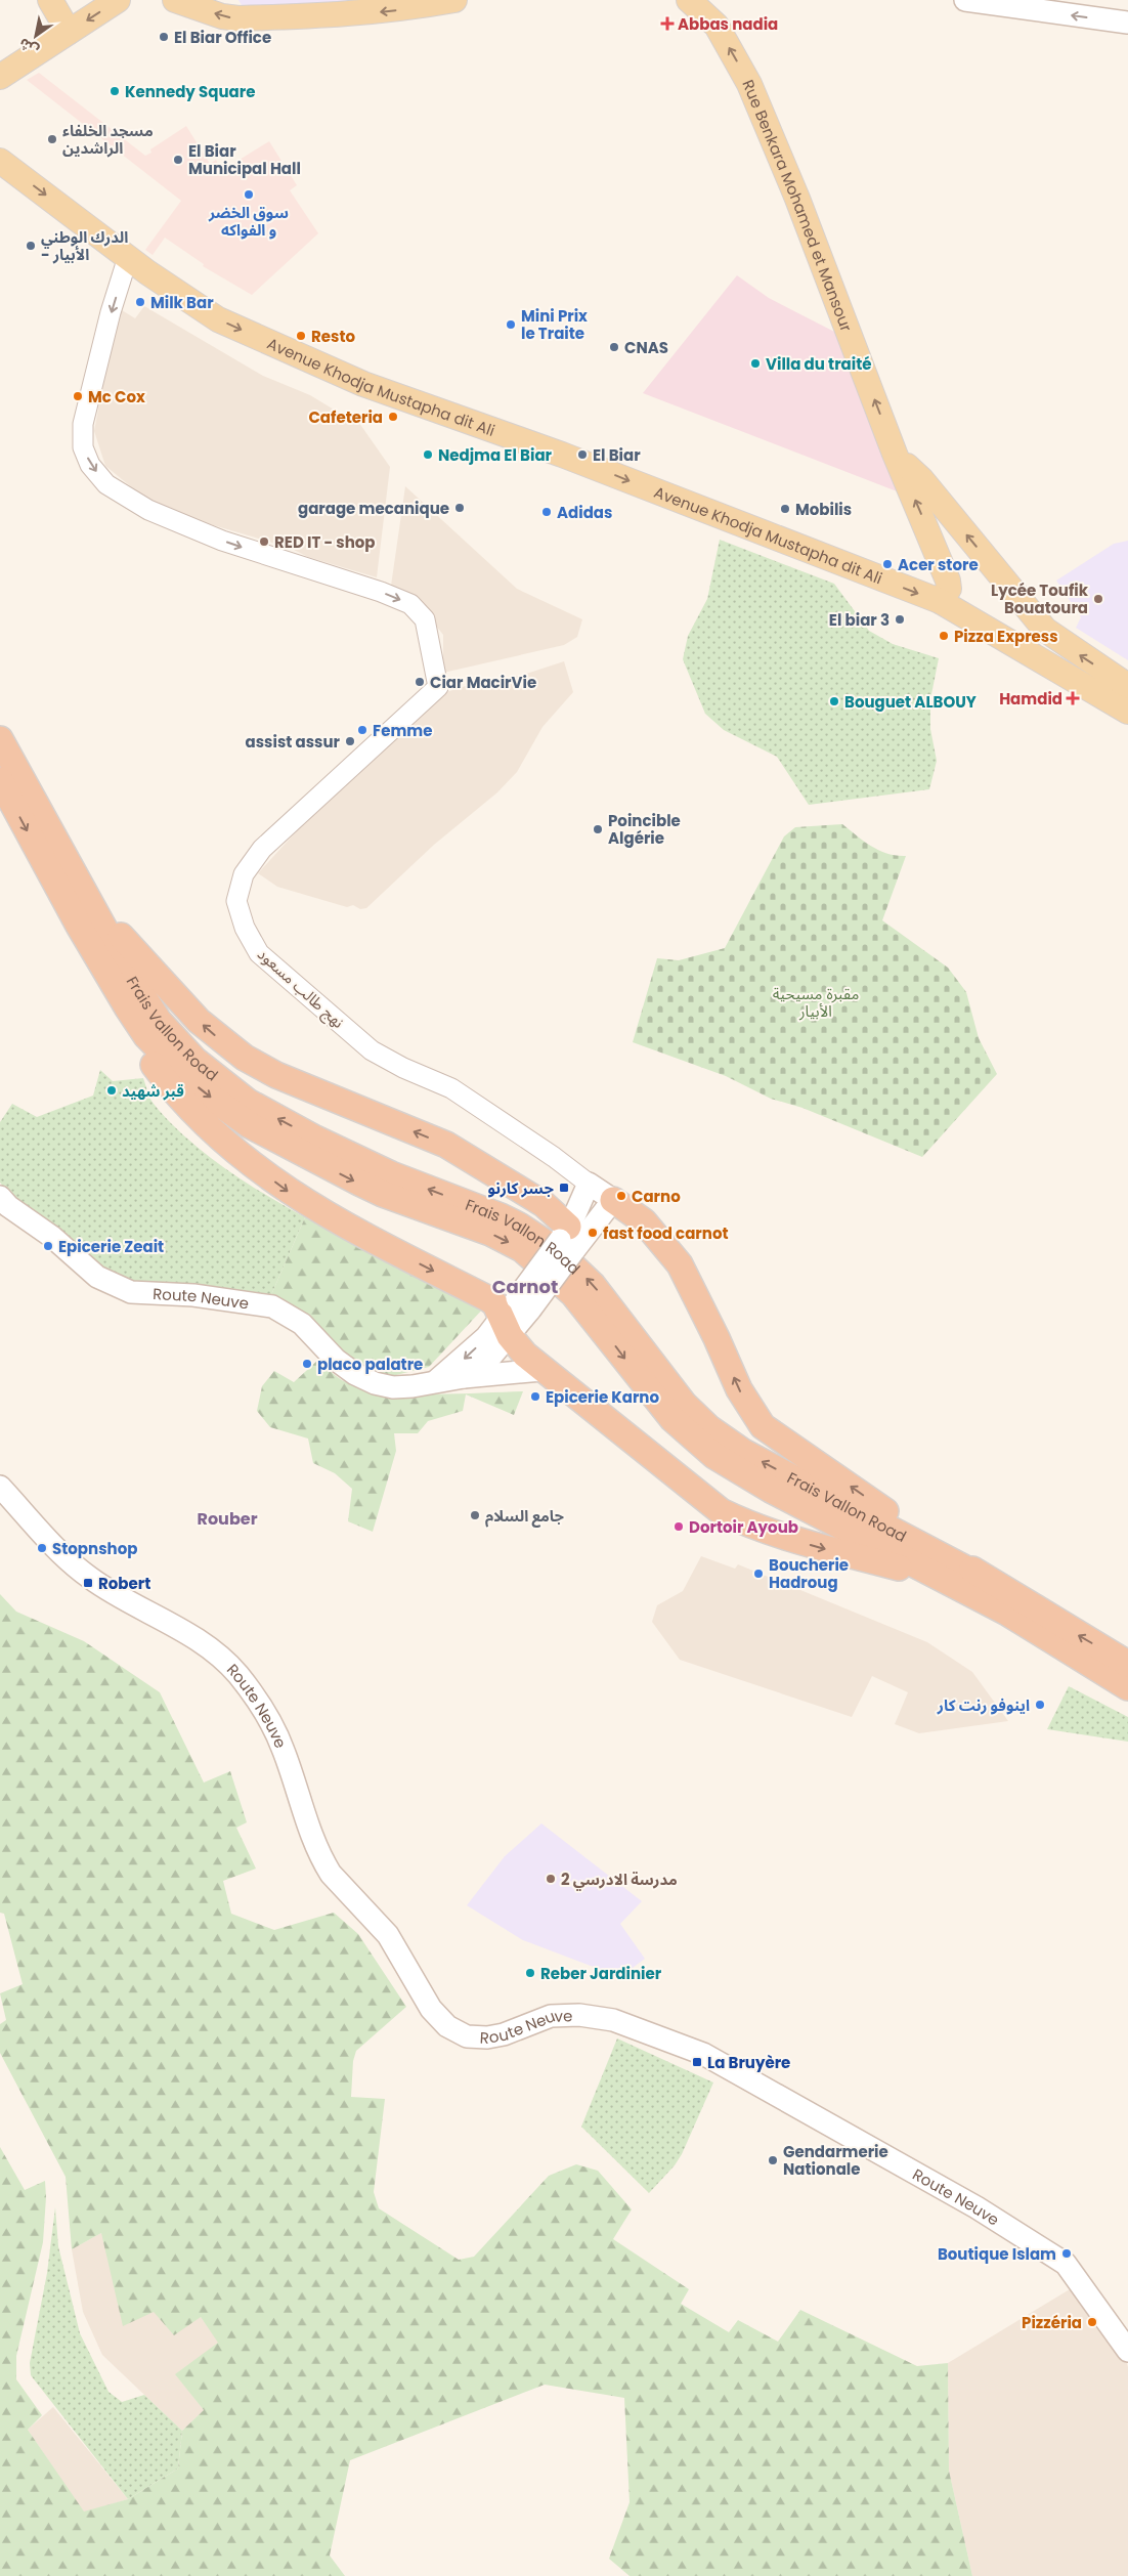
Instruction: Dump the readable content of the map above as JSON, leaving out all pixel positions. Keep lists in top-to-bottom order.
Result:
{
  "streets": {
    "highway": ["Frais Vallon Road"],
    "main road": ["Rue Benkara Mohamed et Mansour", "Avenue Khodja Mustapha dit Ali", "Route Neuve"],
    "street": ["نهج طالب مسعود"]
  },
  "crossings": [
    ["Rue Benkara Mohamed et Mansour", "Avenue Khodja Mustapha dit Ali"],
    ["Avenue Khodja Mustapha dit Ali", "نهج طالب مسعود"]
  ],
  "one_way": ["Avenue Khodja Mustapha dit Ali"],
  "districts": ["Carnot", "Rouber"],
  "parks": ["مقبرة مسيحية الأبيار"],
  "places": {
    "health": ["Abbas nadia", "Hamdid"],
    "other": [
      "El Biar Office",
      "Kennedy Square",
      "مسجد الخلفاء الراشدين",
      "El Biar Municipal Hall",
      "سوق الخضر و الفواكه",
      "الدرك الوطني - الأبيار",
      "Milk Bar",
      "Mini Prix le Traite",
      "Resto",
      "CNAS",
      "Villa du traité",
      "Mc Cox",
      "Cafeteria",
      "Nedjma El Biar",
      "El Biar",
      "garage mecanique",
      "Mobilis",
      "Adidas",
      "RED IT - shop",
      "Acer store",
      "Lycée Toufik Bouatoura",
      "El biar 3",
      "Pizza Express",
      "Ciar MacirVie",
      "Bouguet ALBOUY",
      "Femme",
      "assist assur",
      "Poincible Algérie",
      "قبر شهيد",
      "Carno",
      "fast food carnot",
      "Epicerie Zeait",
      "placo palatre",
      "Epicerie Karno",
      "جامع السلام",
      "Dortoir Ayoub",
      "Stopnshop",
      "Boucherie Hadroug",
      "اينوفو رنت كار",
      "مدرسة الادرسي 2",
      "Reber Jardinier",
      "Gendarmerie Nationale",
      "Boutique Islam",
      "Pizzéria"
    ],
    "transit": ["جسر كارنو", "Robert", "La Bruyère"]
  },
  "north": "bottom left"
}
